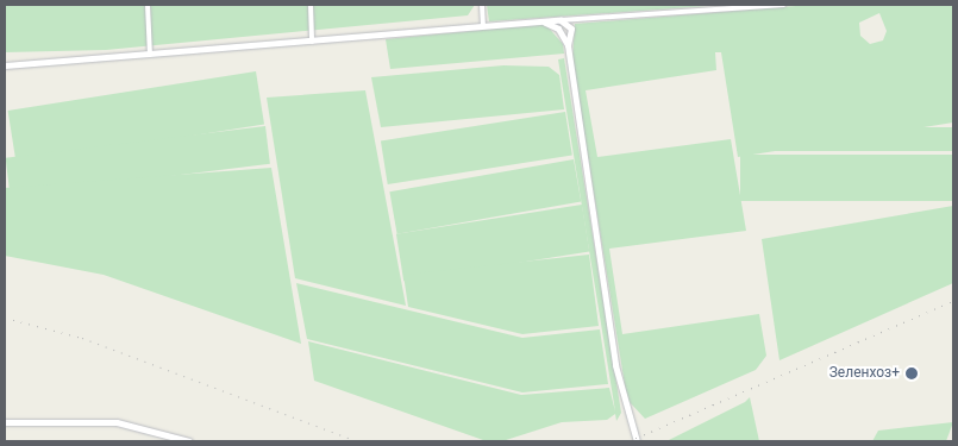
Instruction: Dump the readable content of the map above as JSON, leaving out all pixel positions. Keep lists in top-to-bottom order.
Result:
{
  "places": ["Зеленхоз+"]
}
